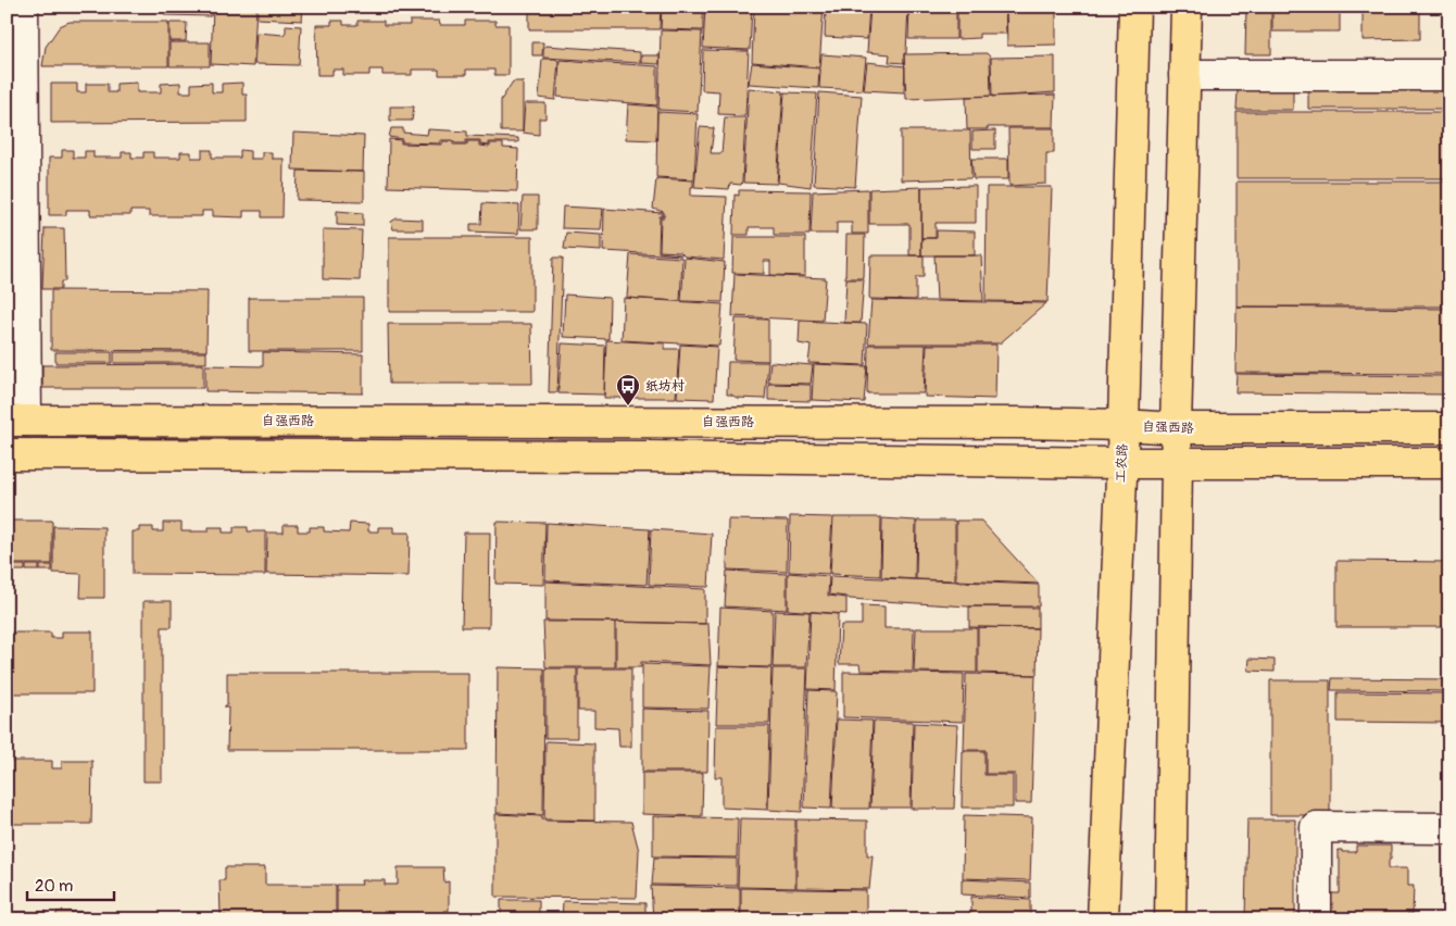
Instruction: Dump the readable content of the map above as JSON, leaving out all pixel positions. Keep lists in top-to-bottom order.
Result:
{
  "streets": {
    "main road": ["自强西路", "工农路"]
  },
  "crossings": [
    ["自强西路", "工农路"]
  ],
  "places": {
    "bus stop": ["纸坊村"]
  },
  "scale_bar": "20 m"
}
